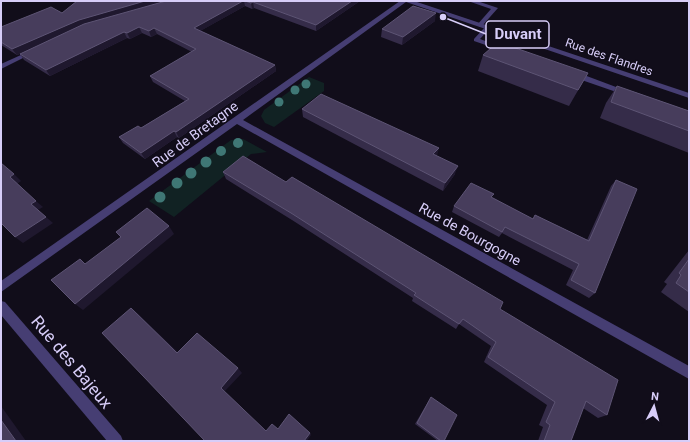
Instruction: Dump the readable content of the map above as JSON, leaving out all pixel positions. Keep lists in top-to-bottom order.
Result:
{
  "streets": {
    "street": [
      "Rue des Flandres",
      "Rue de Bretagne",
      "Rue de Bourgogne",
      "Rue des Bajeux"
    ]
  },
  "crossings": [
    ["Rue de Bretagne", "Rue de Bourgogne"]
  ],
  "places": ["Duvant"],
  "north": "top"
}
